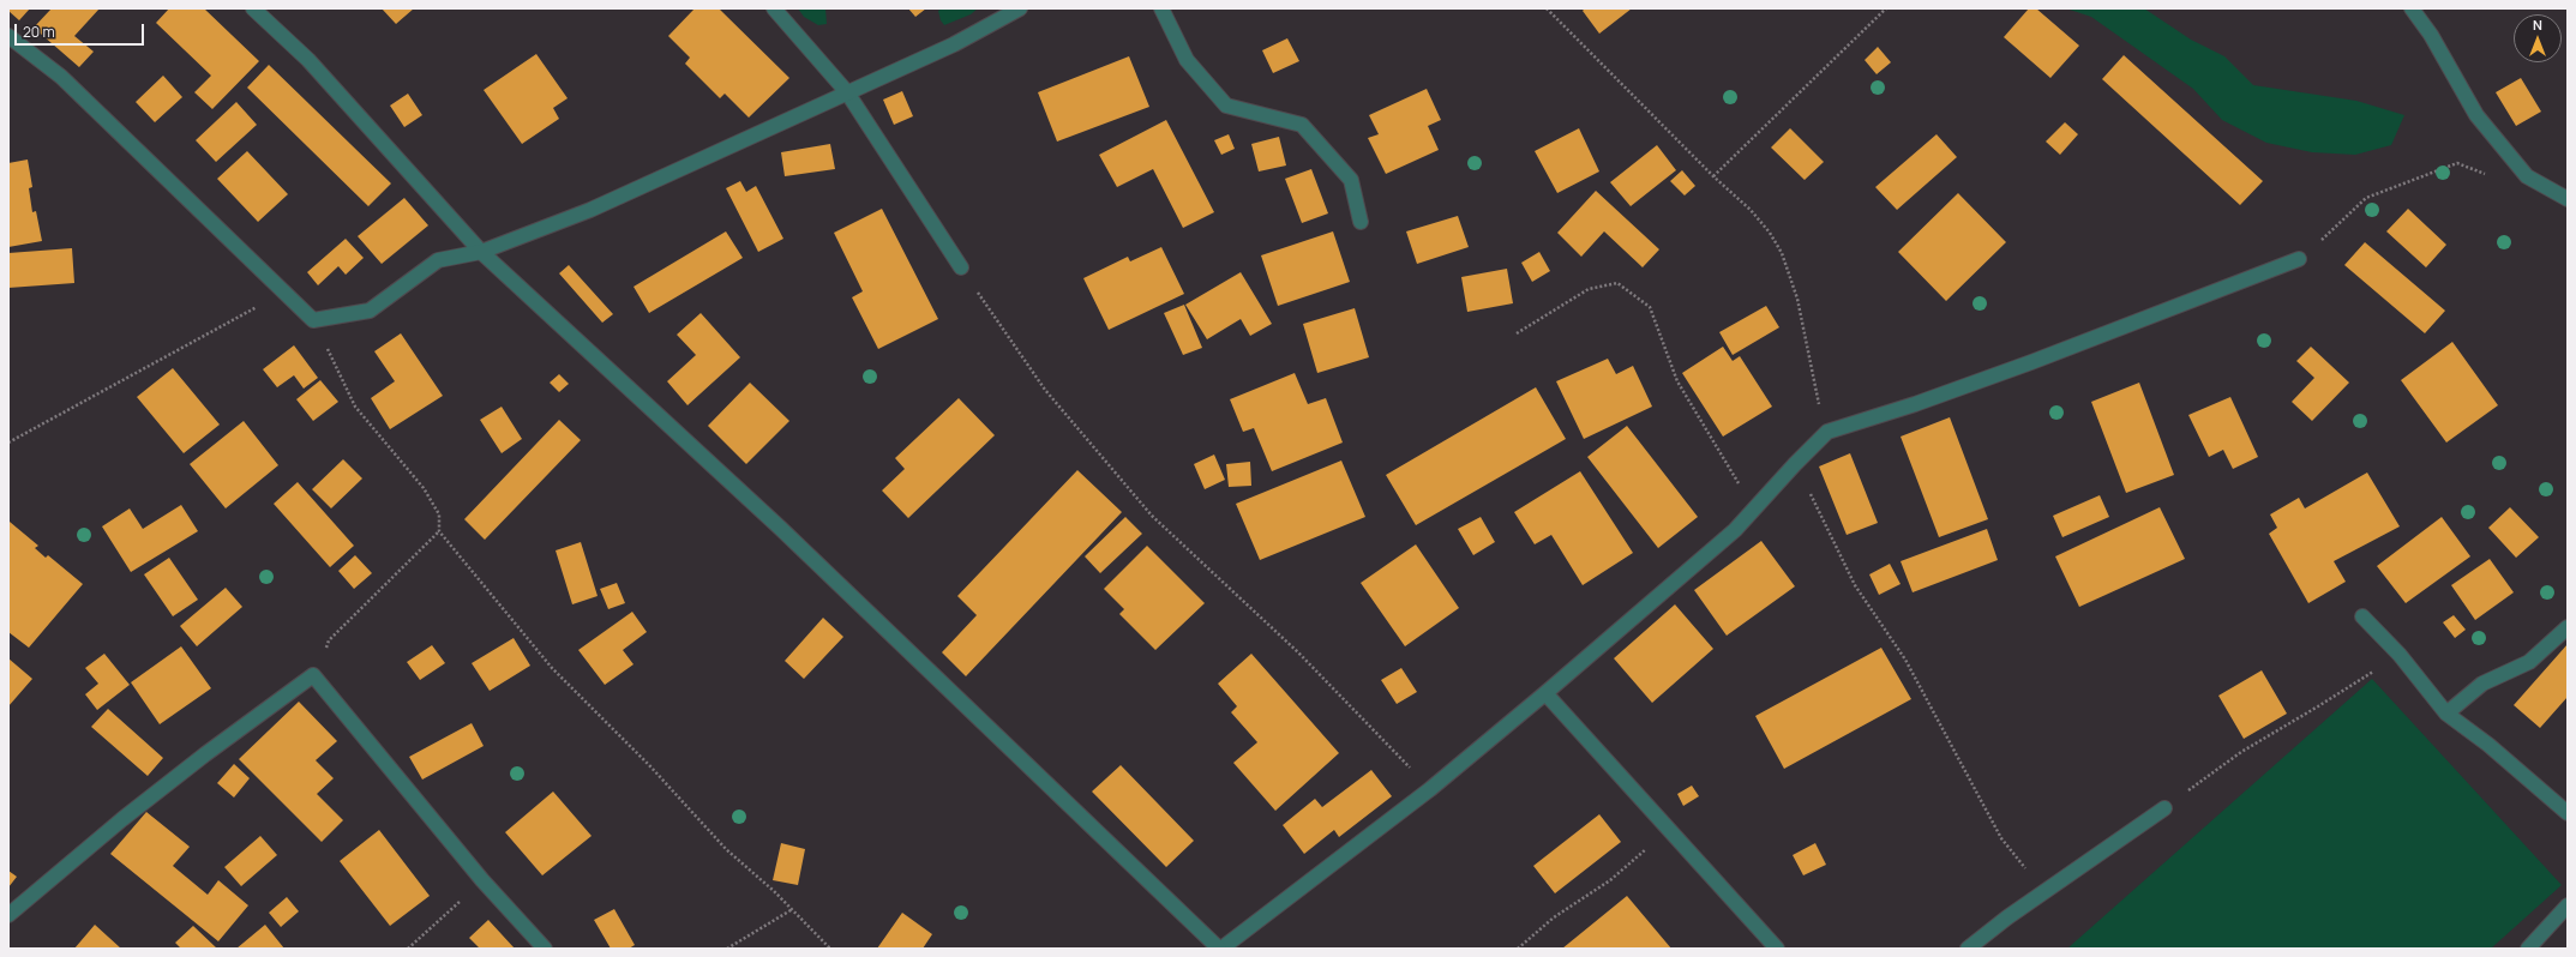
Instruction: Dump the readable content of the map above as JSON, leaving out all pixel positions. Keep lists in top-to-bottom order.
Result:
{
  "scale_bar": "20 m",
  "north": "top"
}
